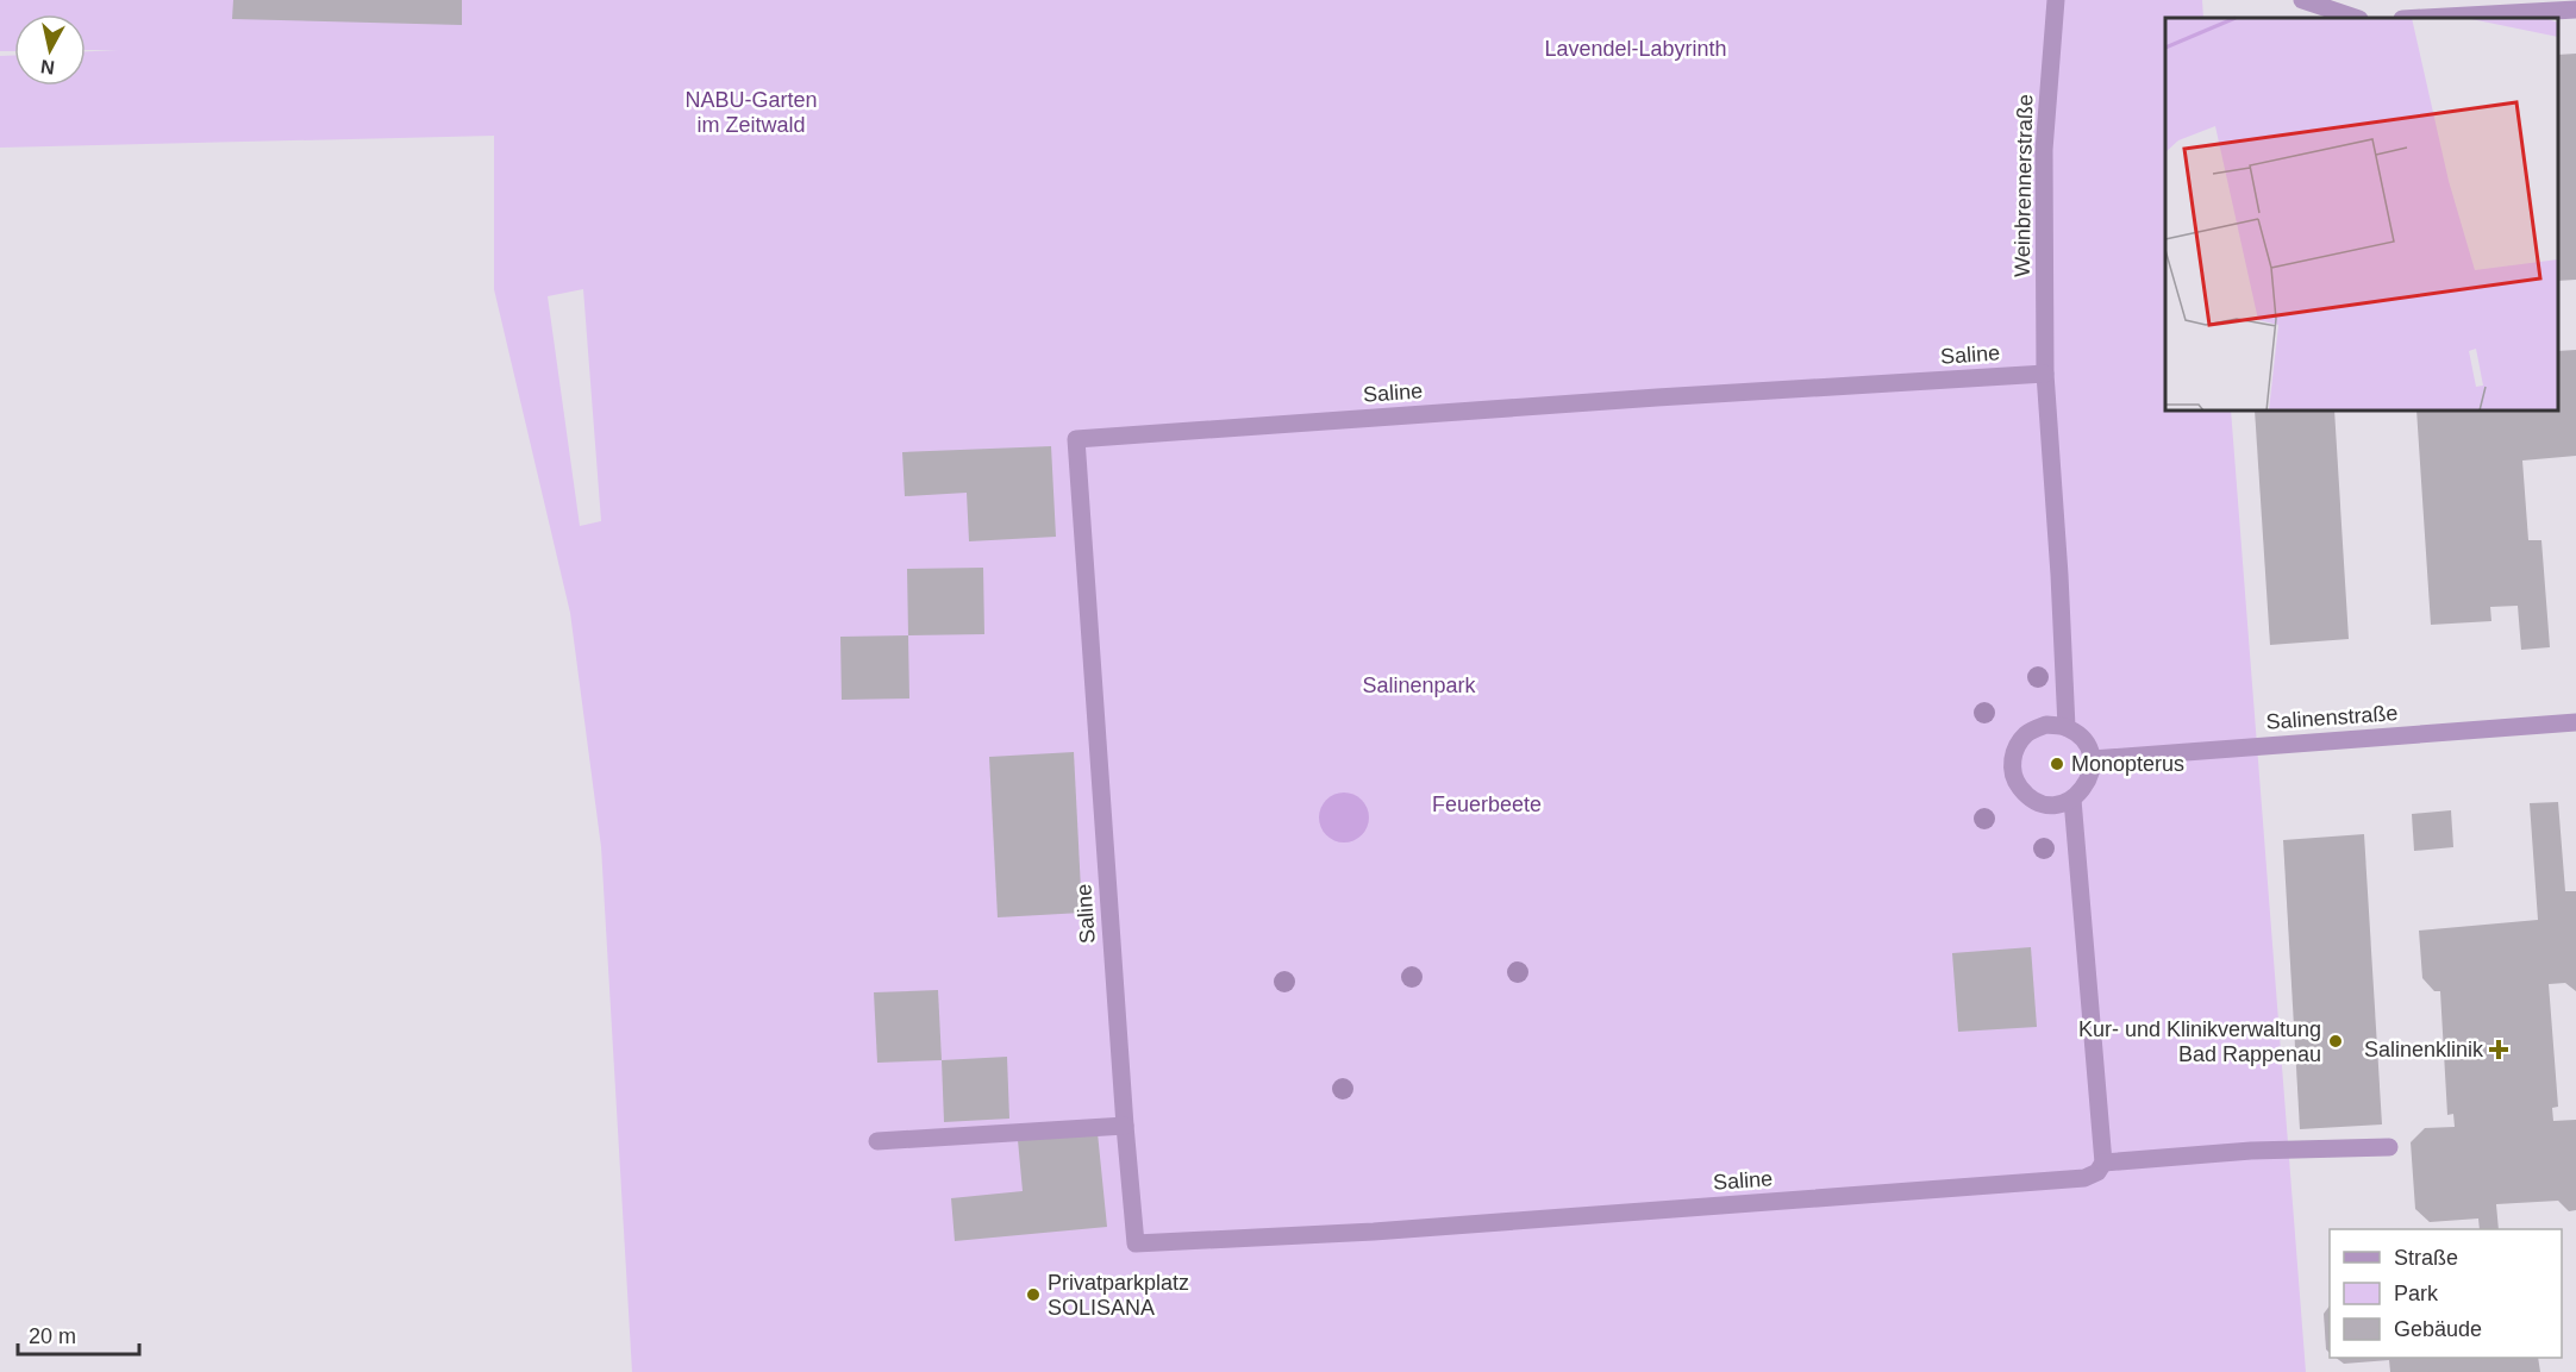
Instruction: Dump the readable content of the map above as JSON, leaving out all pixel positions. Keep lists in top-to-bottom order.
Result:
{
  "streets": {
    "street": ["Weinbrennerstraße", "Saline", "Salinenstraße"]
  },
  "crossings": [
    ["Weinbrennerstraße", "Saline"]
  ],
  "parks": [
    "Lavendel-Labyrinth",
    "NABU-Garten im Zeitwald",
    "Salinenpark",
    "Feuerbeete"
  ],
  "places": {
    "other": ["Monopterus", "Kur- und Klinikverwaltung Bad Rappenau", "Privatparkplatz SOLISANA"],
    "health": ["Salinenklinik"]
  },
  "legend": ["Straße", "Park", "Gebäude"],
  "scale_bar": "20 m",
  "north": "bottom"
}
